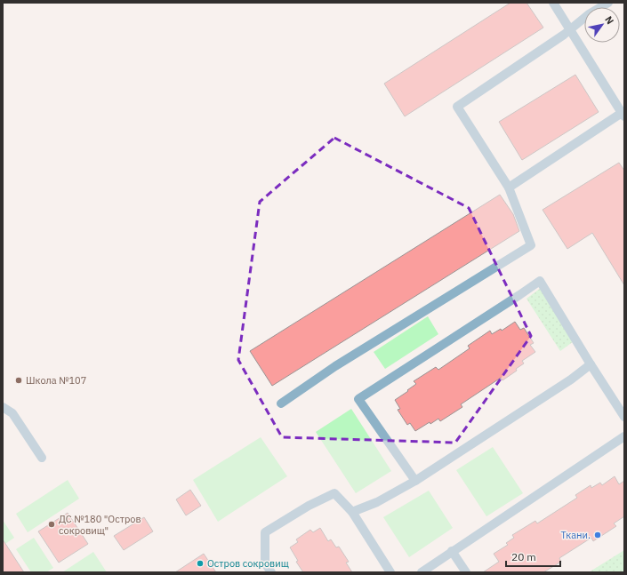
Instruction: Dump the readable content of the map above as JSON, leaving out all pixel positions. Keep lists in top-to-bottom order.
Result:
{
  "places": [
    "Школа №107",
    "ДС №180 \"Остров сокровищ\"",
    "Ткани.",
    "Остров сокровищ"
  ],
  "scale_bar": "20 m",
  "north": "top right"
}
